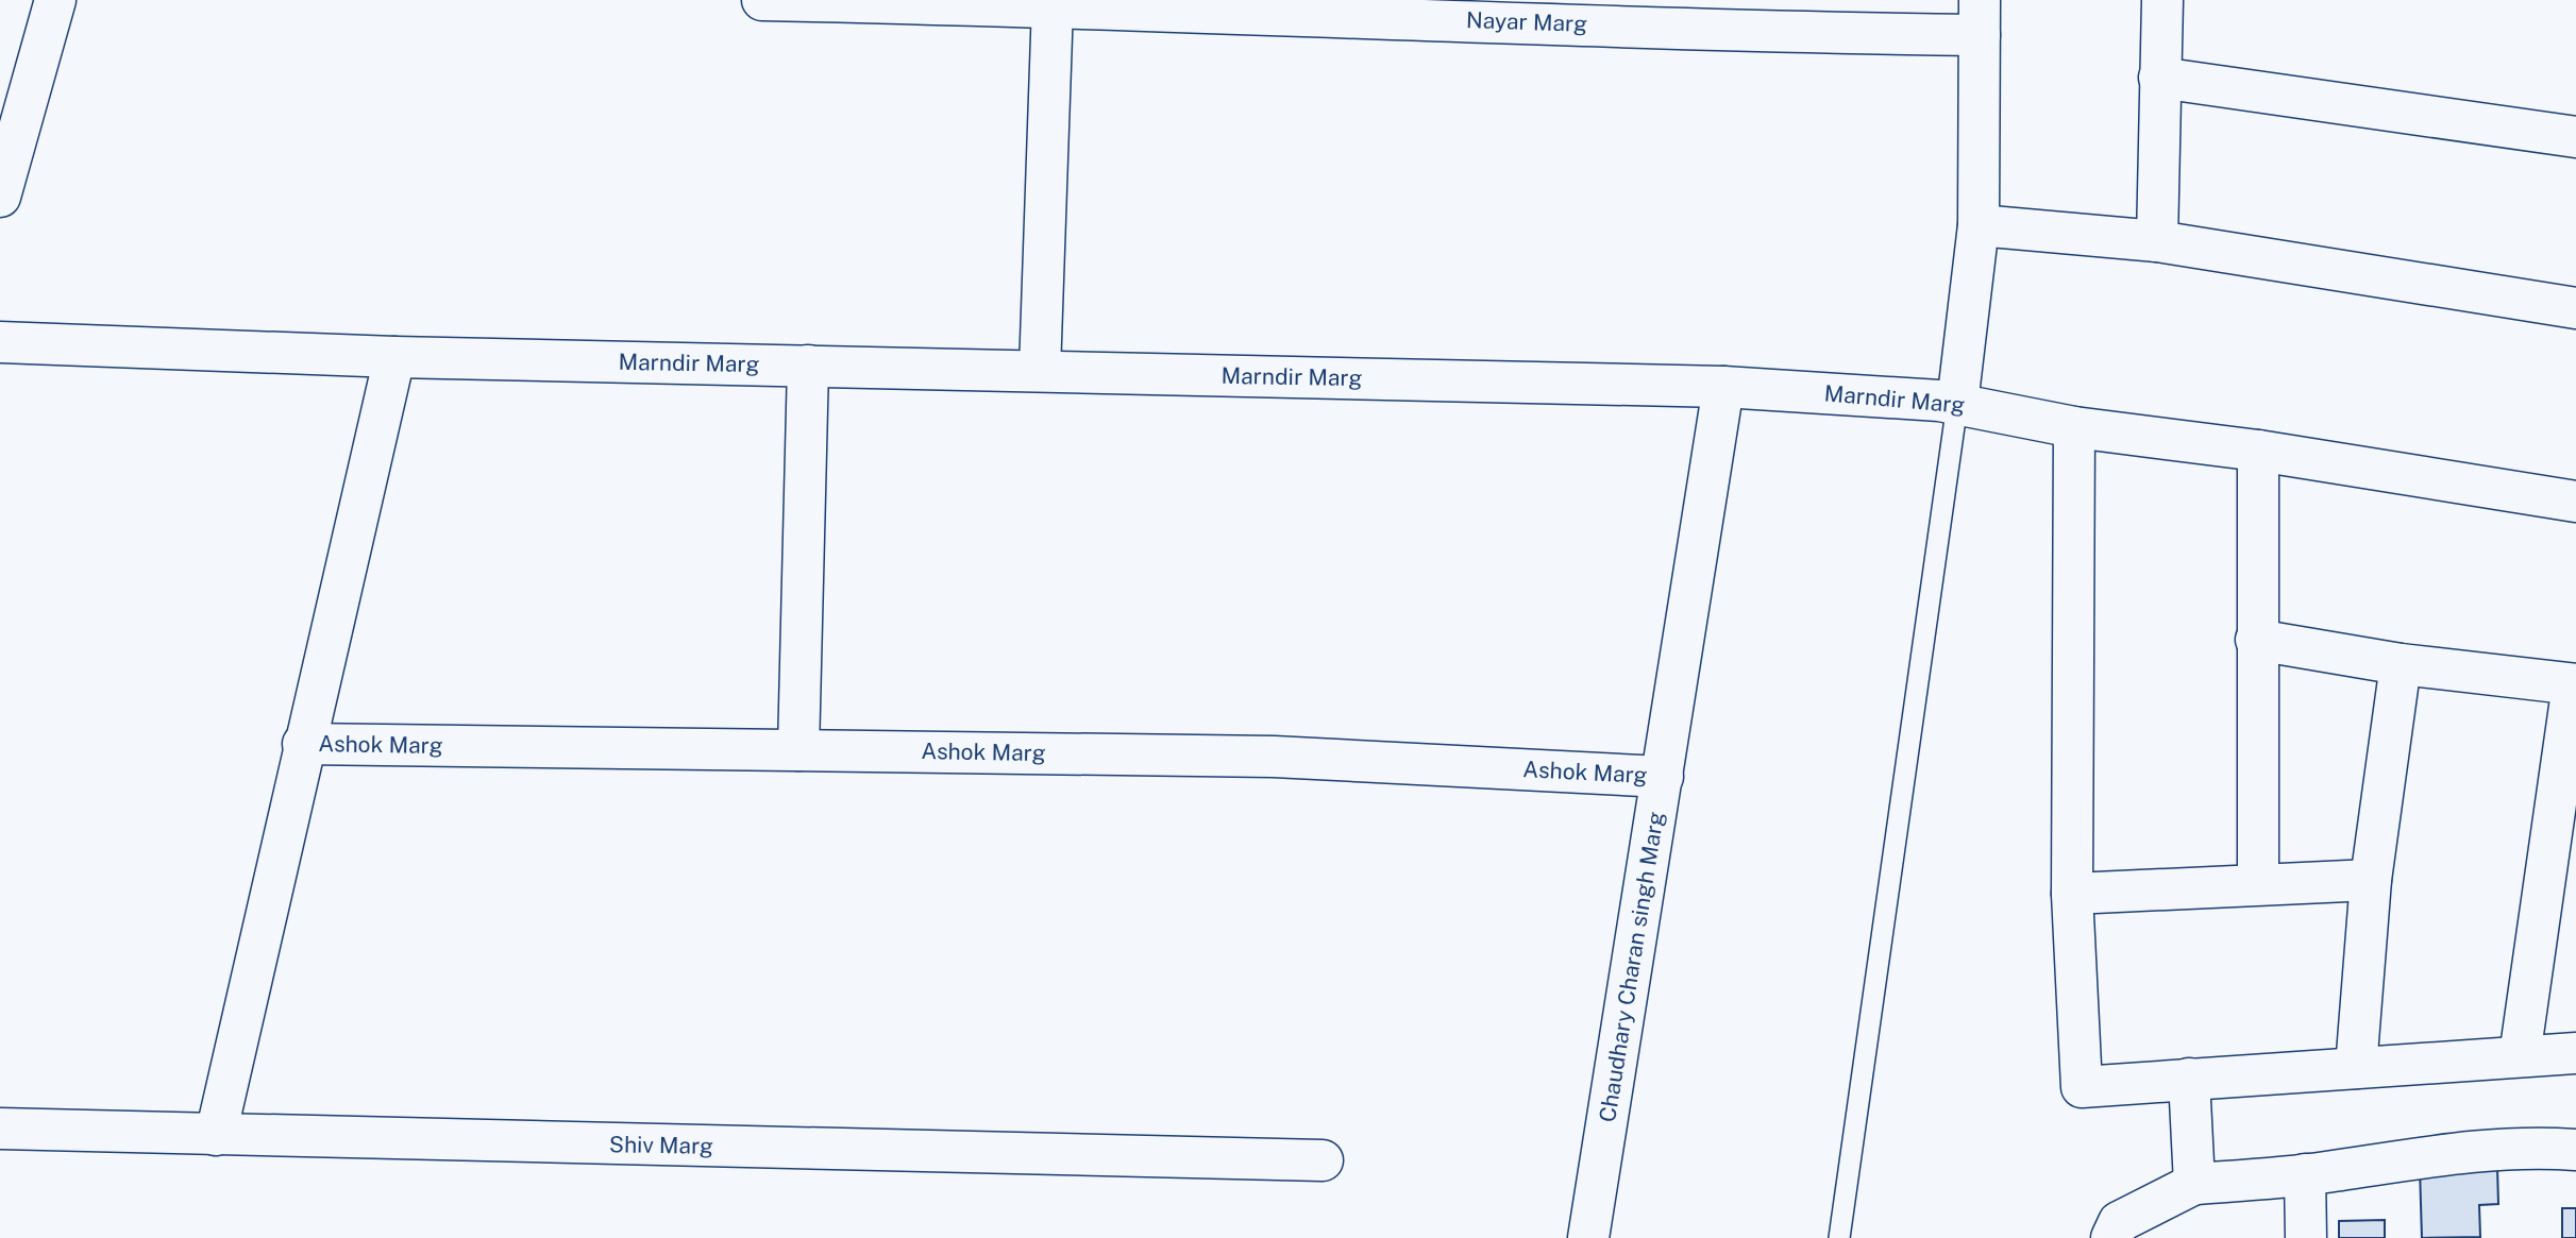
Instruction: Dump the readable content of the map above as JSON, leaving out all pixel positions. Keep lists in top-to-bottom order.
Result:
{
  "streets": {
    "street": [
      "Nayar Marg",
      "Marndir Marg",
      "Ashok Marg",
      "Chaudhary Charan singh Marg",
      "Shiv Marg"
    ]
  },
  "crossings": [
    ["Marndir Marg", "Chaudhary Charan singh Marg"],
    ["Ashok Marg", "Chaudhary Charan singh Marg"]
  ]
}
